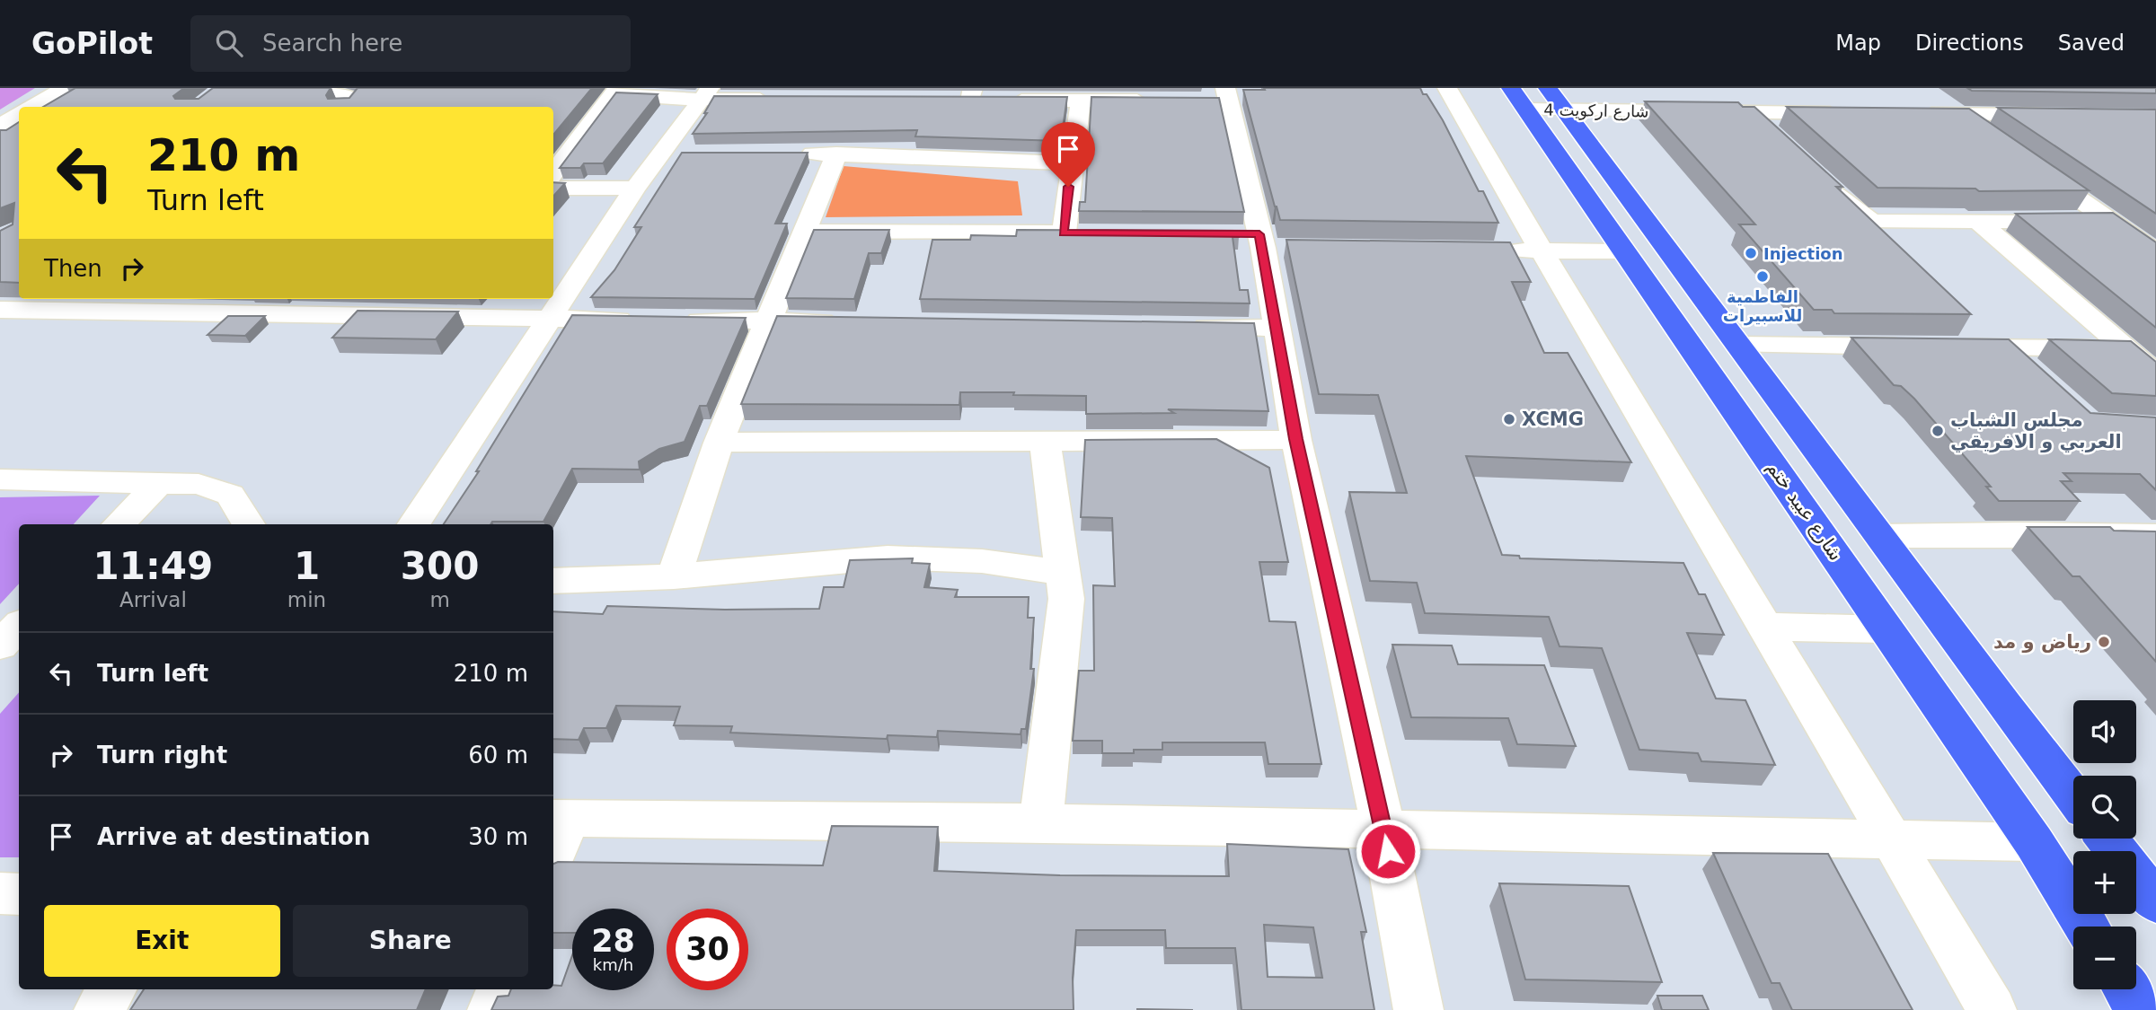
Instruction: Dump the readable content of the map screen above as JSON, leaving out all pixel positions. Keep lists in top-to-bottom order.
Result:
{
  "streets": {
    "main road": ["شارع عبيد ختم"],
    "street": ["شارع اركويت 4"]
  },
  "crossings": [
    ["شارع اركويت 4", "شارع عبيد ختم"]
  ],
  "places": [
    "Injection",
    "الفاطمية للاسبيرات",
    "XCMG",
    "مجلس الشباب العربي و الافريقي",
    "رياض و مد"
  ],
  "page": {
    "header": "GoPilot",
    "search": "Search here",
    "nav": ["Map", "Directions", "Saved"],
    "turn": ["210 m", "Turn left"],
    "then": "Then",
    "eta": [
      "11:49",
      "Arrival",
      "1",
      "min",
      "300",
      "m"
    ],
    "list": [
      {
        "name": "Turn left",
        "value": "210 m"
      },
      {
        "name": "Turn right",
        "value": "60 m"
      },
      {
        "name": "Arrive at destination",
        "value": "30 m"
      }
    ],
    "map_buttons": ["+", "−"],
    "buttons": ["Exit", "Share"],
    "speed": "28 km/h",
    "limit": "30"
  }
}
